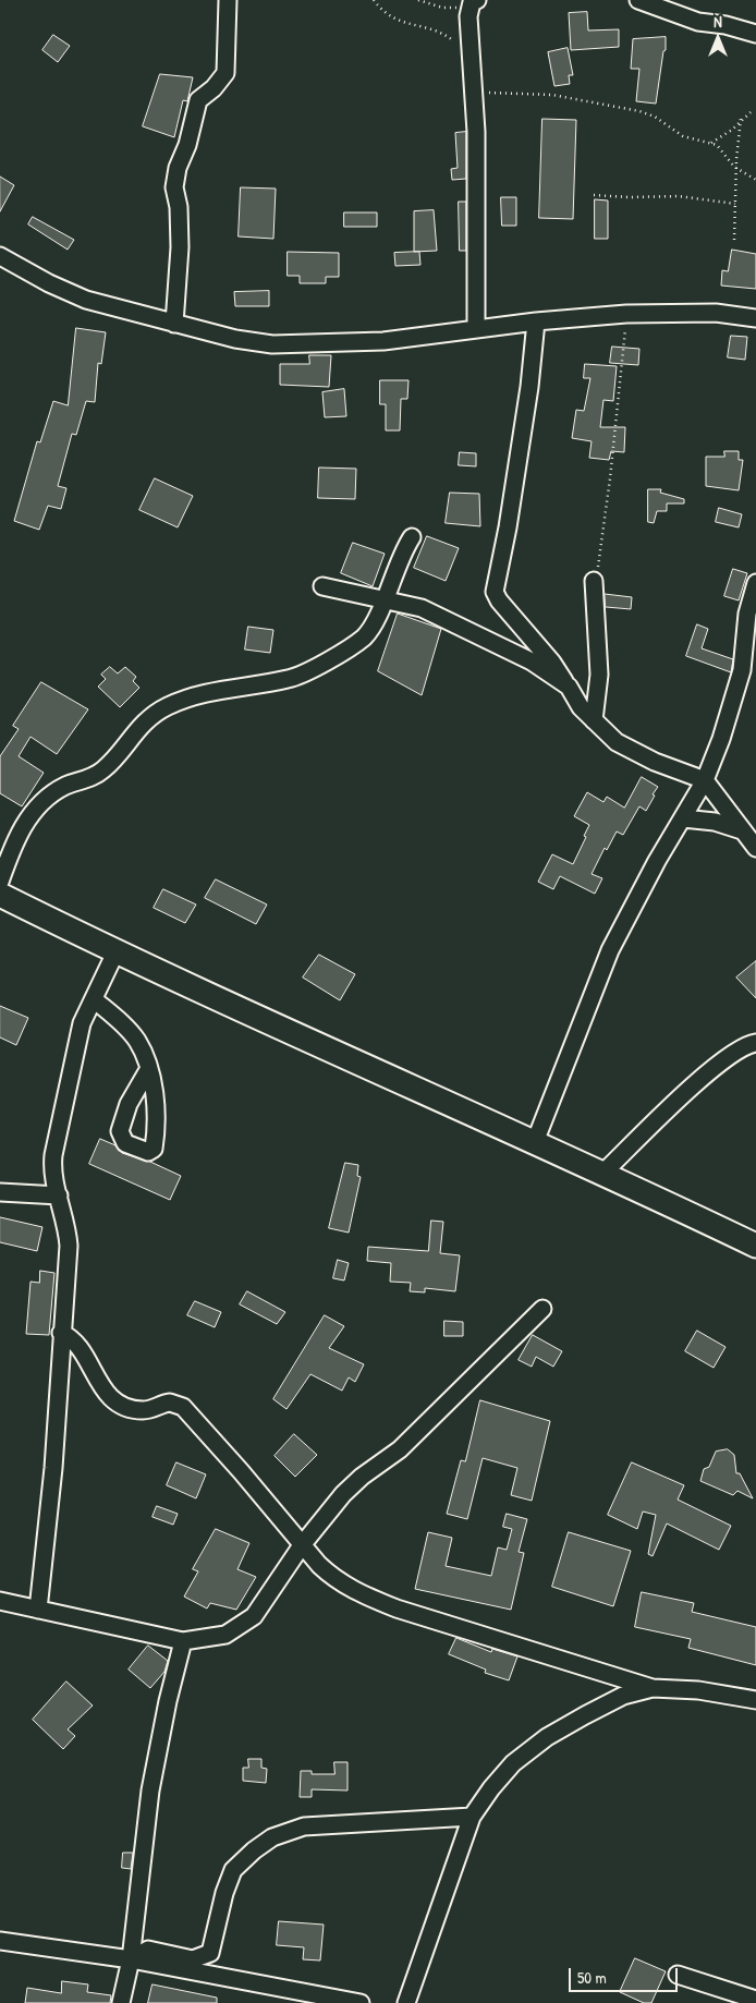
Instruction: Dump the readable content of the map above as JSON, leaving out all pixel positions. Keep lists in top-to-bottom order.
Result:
{
  "scale_bar": "50 m",
  "north": "top"
}
